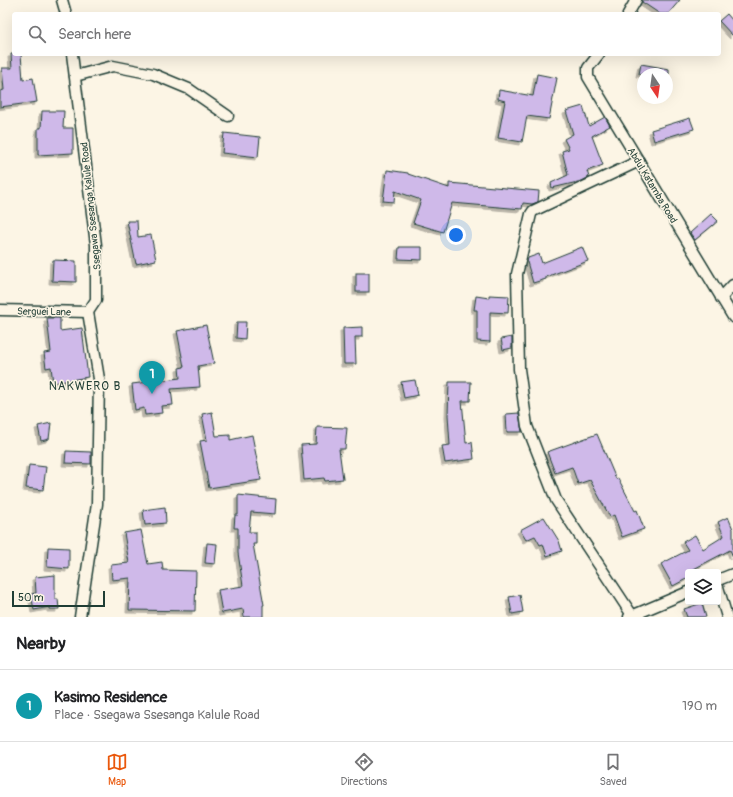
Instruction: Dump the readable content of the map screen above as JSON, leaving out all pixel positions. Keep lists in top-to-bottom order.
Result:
{
  "streets": {
    "street": ["Abdul Katamba Road", "Ssegawa Ssesanga Kalule Road", "Serguei Lane"]
  },
  "crossings": [
    ["Ssegawa Ssesanga Kalule Road", "Serguei Lane"]
  ],
  "districts": ["NAKWERO B"],
  "scale_bar": "50 m",
  "north": "bottom",
  "page": {
    "search": "Search here",
    "pins": "1",
    "scale": "50 m",
    "heading": "Nearby",
    "list": [
      {
        "mark": "1",
        "name": "Kasimo Residence",
        "note": "Place · Ssegawa Ssesanga Kalule Road",
        "value": "190 m"
      }
    ],
    "nav": ["Map", "Directions", "Saved"]
  }
}
